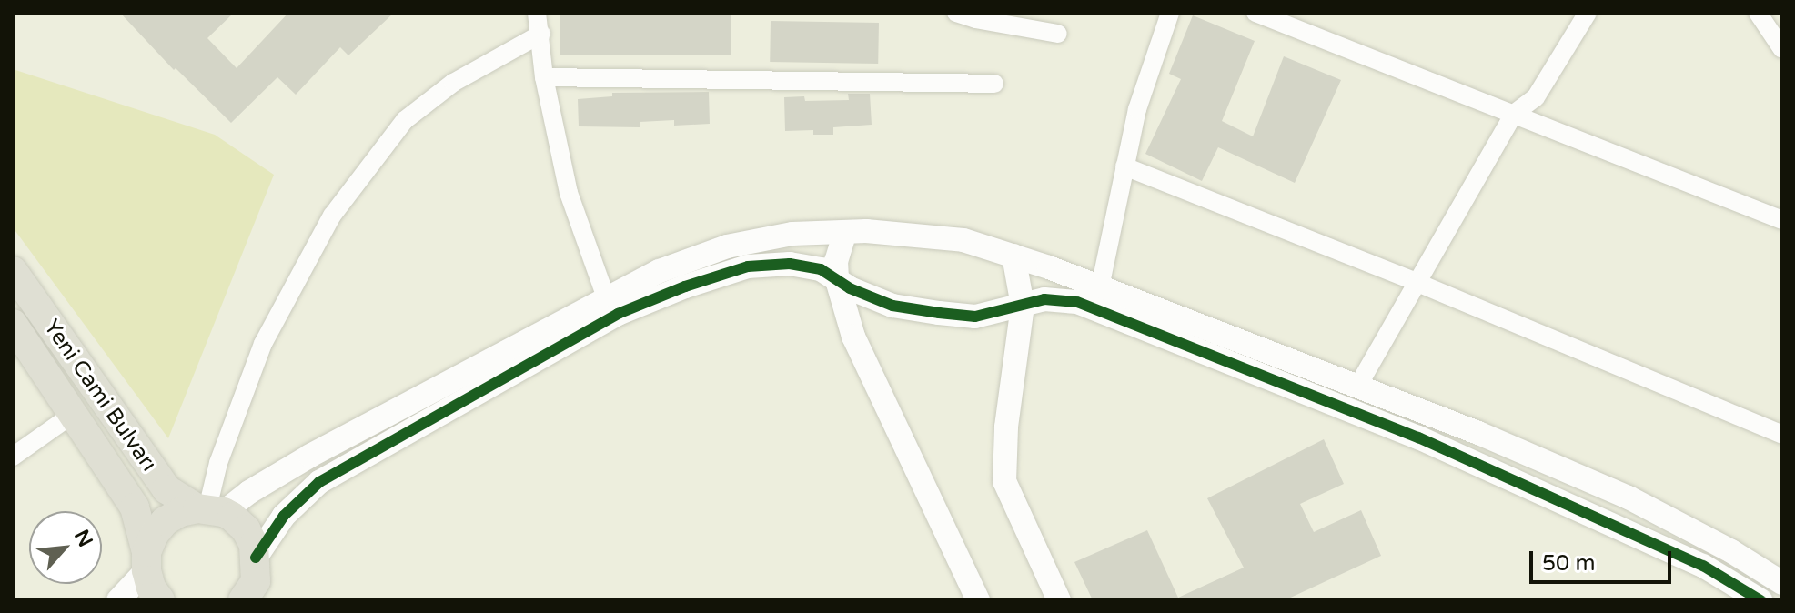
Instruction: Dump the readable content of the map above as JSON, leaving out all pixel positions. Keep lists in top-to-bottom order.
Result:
{
  "streets": {
    "main road": ["Yeni Cami Bulvarı"]
  },
  "scale_bar": "50 m",
  "north": "top right"
}
